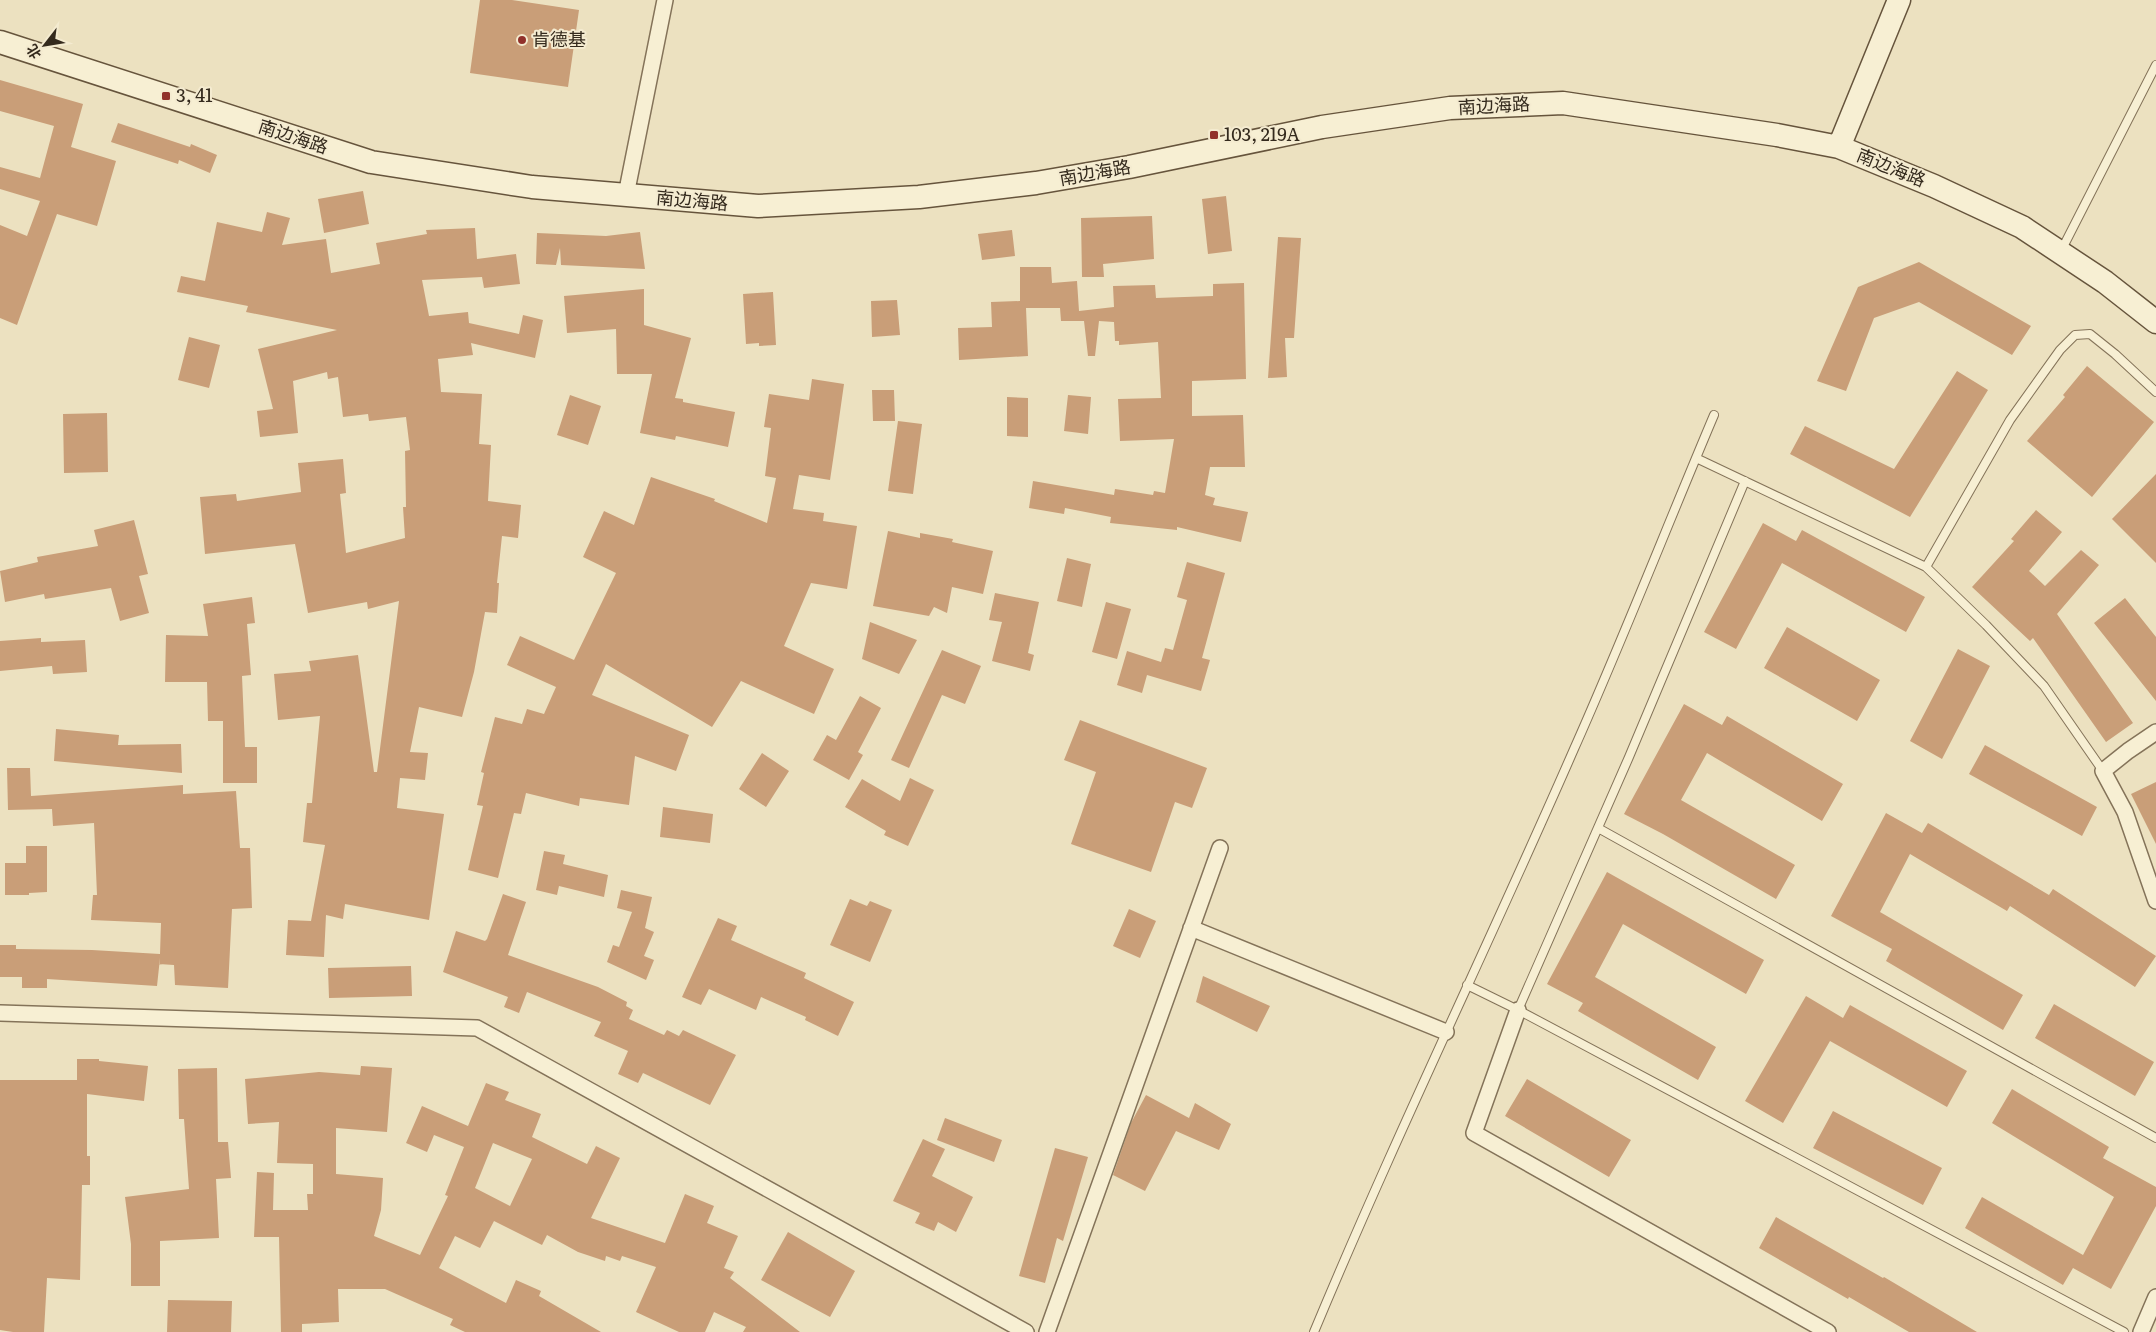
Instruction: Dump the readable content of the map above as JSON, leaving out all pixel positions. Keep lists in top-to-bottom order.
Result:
{
  "streets": {
    "main road": ["南边海路"]
  },
  "places": {
    "other": ["肯德基"],
    "transit": ["3, 41", "103, 219A"]
  },
  "north": "bottom left"
}
